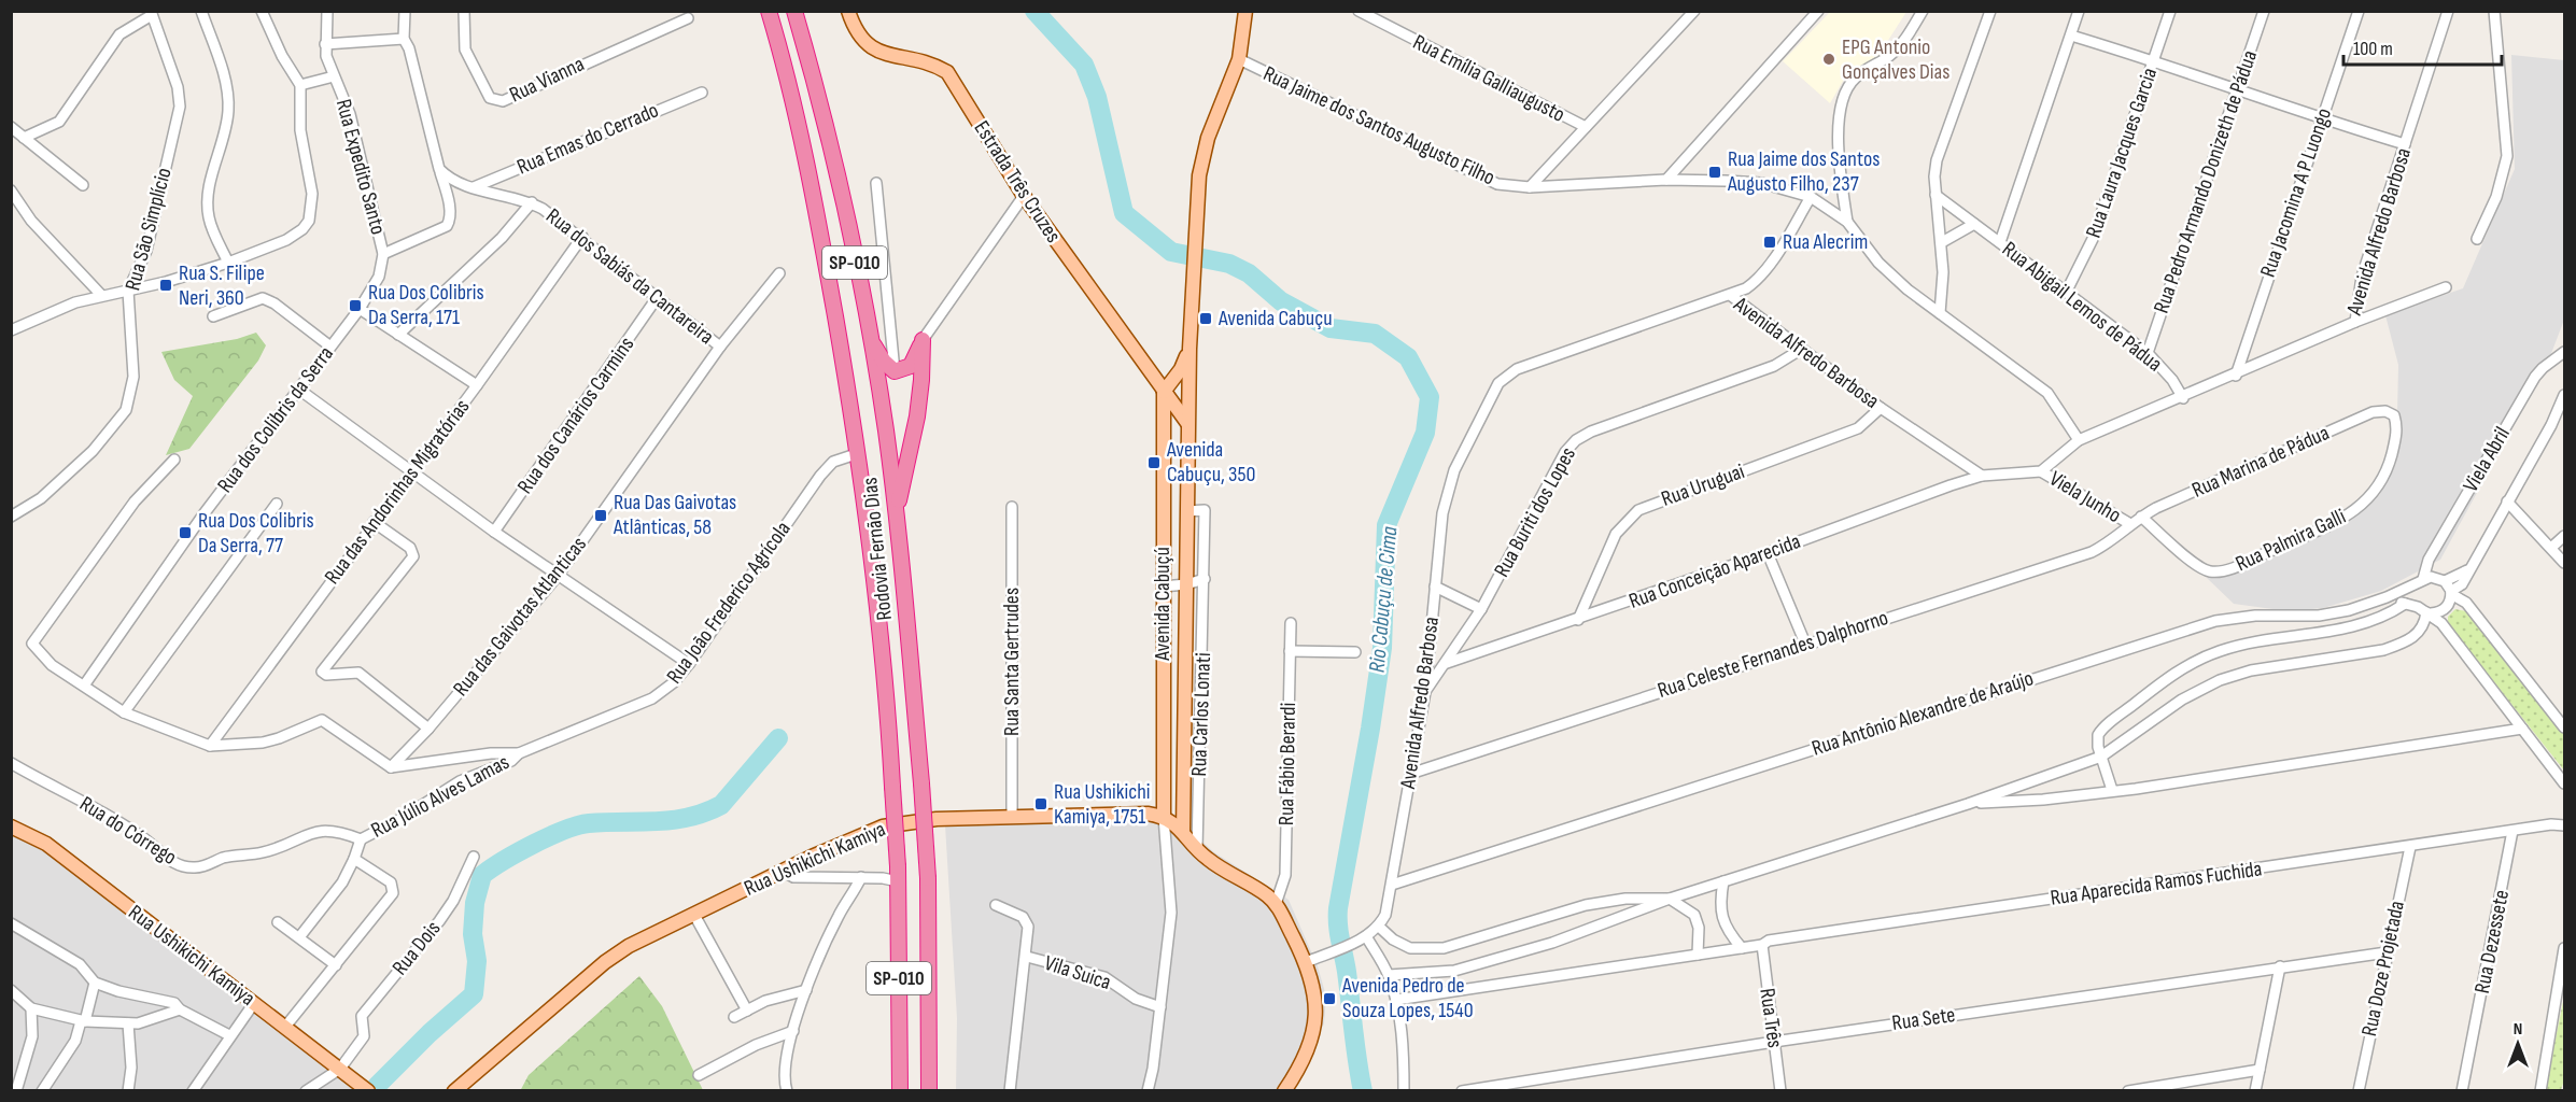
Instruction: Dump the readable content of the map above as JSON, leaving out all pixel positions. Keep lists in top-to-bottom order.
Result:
{
  "streets": {
    "highway": ["SP-010", "Rodovia Fernão Dias"],
    "main road": ["Estrada Três Cruzes", "Avenida Cabuçú", "Rua Ushikichi Kamiya"],
    "street": [
      "Rua Emília Galliaugusto",
      "Rua Vianna",
      "Rua Jaime dos Santos Augusto Filho",
      "Rua Emas do Cerrado",
      "Rua Laura Jacques Garcia",
      "Rua Expedito Santo",
      "Rua Pedro Armando Donizeth de Pádua",
      "Rua Jacomina A P Luongo",
      "Rua São Simplício",
      "Avenida Alfredo Barbosa",
      "Rua dos Sabiás da Cantareira",
      "Rua Abigail Lemos de Pádua",
      "Rua dos Canários Carmins",
      "Rua dos Colibris da Serra",
      "Viela Abril",
      "Rua Marina de Pádua",
      "Rua Uruguai",
      "Rua das Andorinhas Migratórias",
      "Viela Junho",
      "Rua Buriti dos Lopes",
      "Rua Palmira Galli",
      "Rua Conceição Aparecida",
      "Rua João Frederico Agrícola",
      "Rua das Gaivotas Atlanticas",
      "Rua Celeste Fernandes Dalphorno",
      "Rua Santa Gertrudes",
      "Rua Antônio Alexandre de Araújo",
      "Rua Carlos Lonati",
      "Rua Fábio Berardi",
      "Rua Júlio Alves Lamas",
      "Rua do Córrego",
      "Rua Aparecida Ramos Fuchida",
      "Rua Dezessete",
      "Rua Dois",
      "Rua Doze Projetada",
      "Vila Suica",
      "Rua Três",
      "Rua Sete"
    ]
  },
  "crossings": [
    ["Rua Jaime dos Santos Augusto Filho", "Avenida Alfredo Barbosa"],
    ["Rua Jaime dos Santos Augusto Filho", "Avenida Cabuçú"],
    ["Rua Emas do Cerrado", "Rua dos Sabiás da Cantareira"],
    ["Rua Laura Jacques Garcia", "Rua Abigail Lemos de Pádua"],
    ["Rua Expedito Santo", "Rua dos Colibris da Serra"],
    ["Estrada Três Cruzes", "Avenida Cabuçú"],
    ["Rua Pedro Armando Donizeth de Pádua", "Rua Abigail Lemos de Pádua"],
    ["Rua Jacomina A P Luongo", "Avenida Alfredo Barbosa"],
    ["Avenida Alfredo Barbosa", "Rua Abigail Lemos de Pádua"],
    ["Avenida Alfredo Barbosa", "Rua Uruguai"],
    ["Avenida Alfredo Barbosa", "Viela Junho"],
    ["Avenida Alfredo Barbosa", "Rua Buriti dos Lopes"],
    ["Avenida Alfredo Barbosa", "Rua Conceição Aparecida"],
    ["Avenida Alfredo Barbosa", "Rua Celeste Fernandes Dalphorno"],
    ["Avenida Alfredo Barbosa", "Rua Antônio Alexandre de Araújo"],
    ["Rua dos Sabiás da Cantareira", "Rua dos Canários Carmins"],
    ["Rua dos Sabiás da Cantareira", "Rua das Andorinhas Migratórias"],
    ["Rua dos Sabiás da Cantareira", "Rua das Gaivotas Atlanticas"],
    ["Viela Abril", "Rua Antônio Alexandre de Araújo"],
    ["Rua Marina de Pádua", "Viela Junho"],
    ["Rua Marina de Pádua", "Rua Palmira Galli"],
    ["Rua Marina de Pádua", "Rua Celeste Fernandes Dalphorno"],
    ["Rua Uruguai", "Rua Conceição Aparecida"],
    ["Viela Junho", "Rua Celeste Fernandes Dalphorno"],
    ["Rua Buriti dos Lopes", "Rua Conceição Aparecida"],
    ["Rodovia Fernão Dias", "Rua João Frederico Agrícola"],
    ["Rua João Frederico Agrícola", "Rua das Gaivotas Atlanticas"],
    ["Rua João Frederico Agrícola", "Rua Júlio Alves Lamas"],
    ["Avenida Cabuçú", "Rua Carlos Lonati"],
    ["Avenida Cabuçú", "Rua Ushikichi Kamiya"],
    ["Rua Santa Gertrudes", "Rua Ushikichi Kamiya"],
    ["Rua Júlio Alves Lamas", "Rua do Córrego"],
    ["Rua Ushikichi Kamiya", "Rua Dois"],
    ["Rua Aparecida Ramos Fuchida", "Rua Dezessete"],
    ["Rua Aparecida Ramos Fuchida", "Rua Doze Projetada"],
    ["Rua Aparecida Ramos Fuchida", "Rua Três"],
    ["Rua Doze Projetada", "Rua Sete"],
    ["Rua Três", "Rua Sete"]
  ],
  "water": ["Rio Cabuçu de Cima"],
  "places": {
    "other": ["EPG Antonio Gonçalves Dias"],
    "transit": [
      "Rua Jaime dos Santos Augusto Filho, 237",
      "Rua Alecrim",
      "Rua S. Filipe Neri, 360",
      "Rua Dos Colibris Da Serra, 171",
      "Avenida Cabuçu",
      "Avenida Cabuçu, 350",
      "Rua Das Gaivotas Atlânticas, 58",
      "Rua Dos Colibris Da Serra, 77",
      "Rua Ushikichi Kamiya, 1751",
      "Avenida Pedro de Souza Lopes, 1540"
    ]
  },
  "scale_bar": "100 m",
  "north": "top"
}
